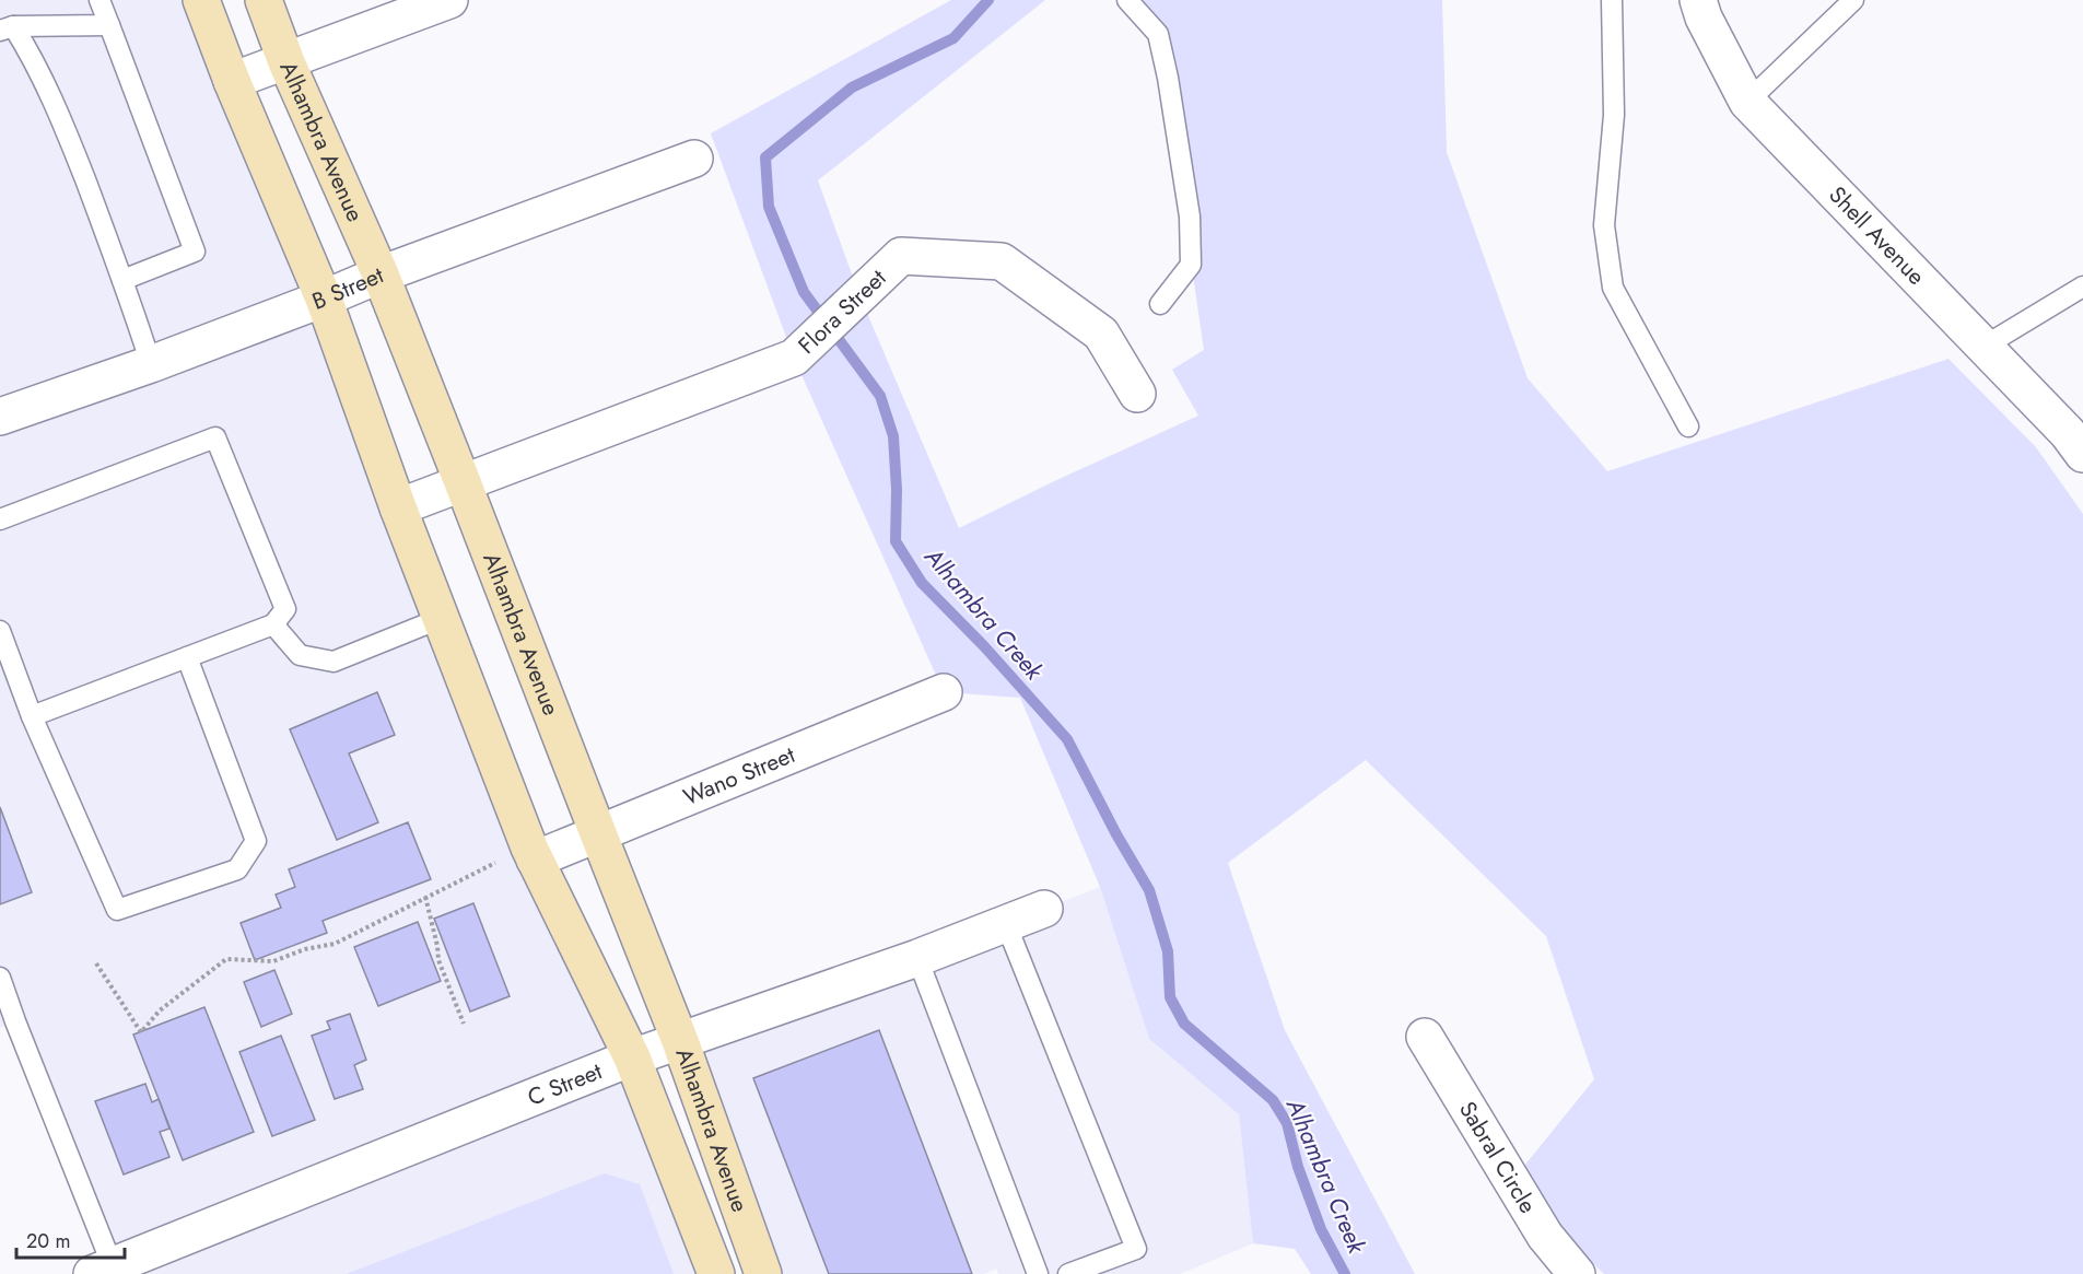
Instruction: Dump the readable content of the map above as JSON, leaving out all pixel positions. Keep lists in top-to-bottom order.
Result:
{
  "streets": {
    "main road": ["Alhambra Avenue"],
    "street": [
      "Shell Avenue",
      "B Street",
      "Flora Street",
      "Wano Street",
      "C Street",
      "Sabral Circle"
    ]
  },
  "crossings": [
    ["Alhambra Avenue", "B Street"],
    ["Alhambra Avenue", "Flora Street"],
    ["Alhambra Avenue", "Wano Street"],
    ["Alhambra Avenue", "C Street"]
  ],
  "water": ["Alhambra Creek"],
  "scale_bar": "20 m"
}
